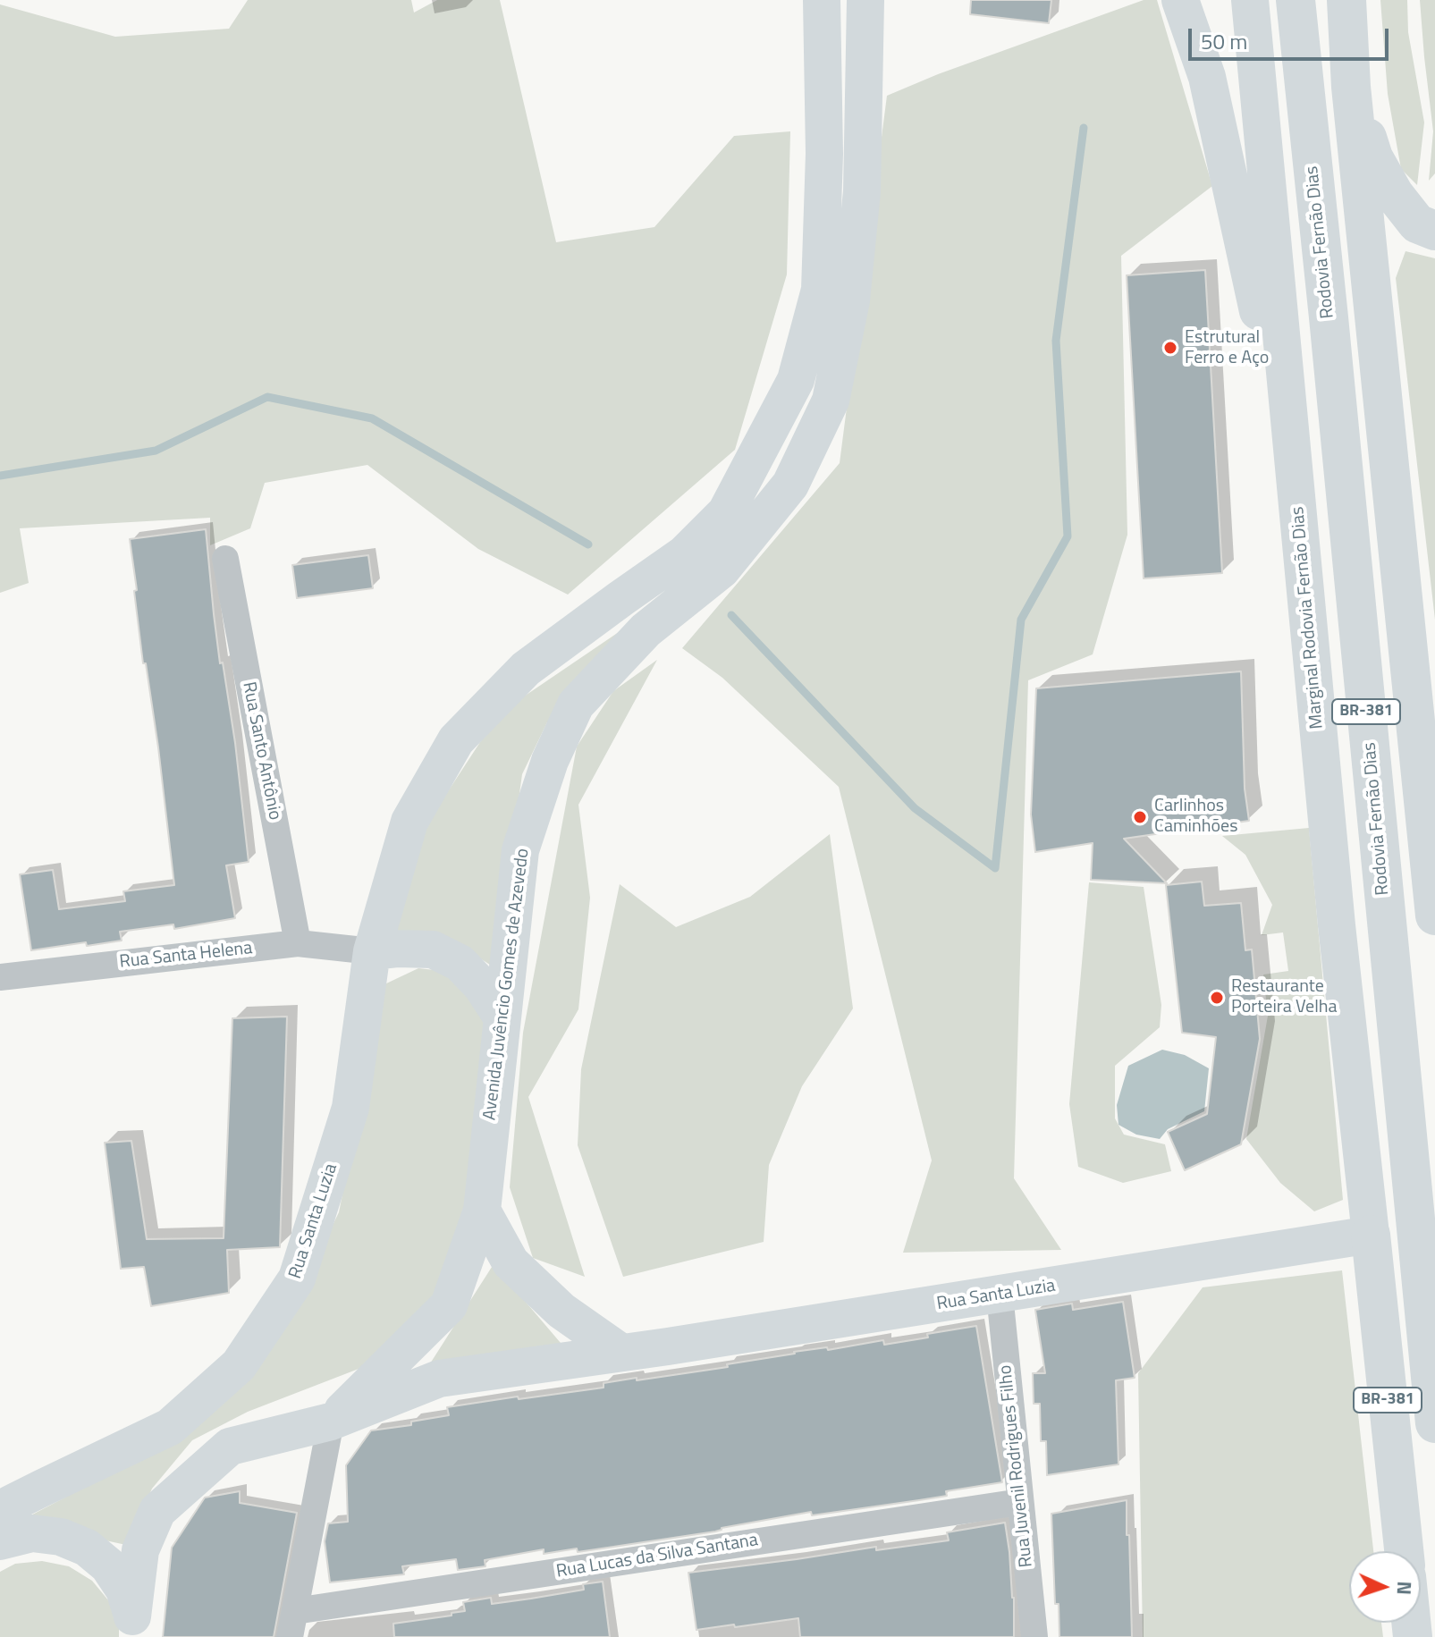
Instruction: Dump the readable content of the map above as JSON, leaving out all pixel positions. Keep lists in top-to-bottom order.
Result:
{
  "streets": {
    "highway": ["Rodovia Fernão Dias", "BR-381"],
    "main road": ["Marginal Rodovia Fernão Dias", "Avenida Juvêncio Gomes de Azevedo", "Rua Santa Luzia"],
    "street": [
      "Rua Santo Antônio",
      "Rua Santa Helena",
      "Rua Juvenil Rodrigues Filho",
      "Rua Lucas da Silva Santana"
    ]
  },
  "crossings": [
    ["Marginal Rodovia Fernão Dias", "BR-381"],
    ["Marginal Rodovia Fernão Dias", "Rua Santa Luzia"],
    ["BR-381", "Rua Santa Luzia"],
    ["Rua Santo Antônio", "Rua Santa Helena"],
    ["Rua Santa Helena", "Rua Santa Luzia"],
    ["Avenida Juvêncio Gomes de Azevedo", "Rua Santa Luzia"],
    ["Rua Santa Luzia", "Rua Juvenil Rodrigues Filho"],
    ["Rua Juvenil Rodrigues Filho", "Rua Lucas da Silva Santana"]
  ],
  "places": ["Estrutural Ferro e Aço", "Carlinhos Caminhões", "Restaurante Porteira Velha"],
  "scale_bar": "50 m",
  "north": "right"
}
